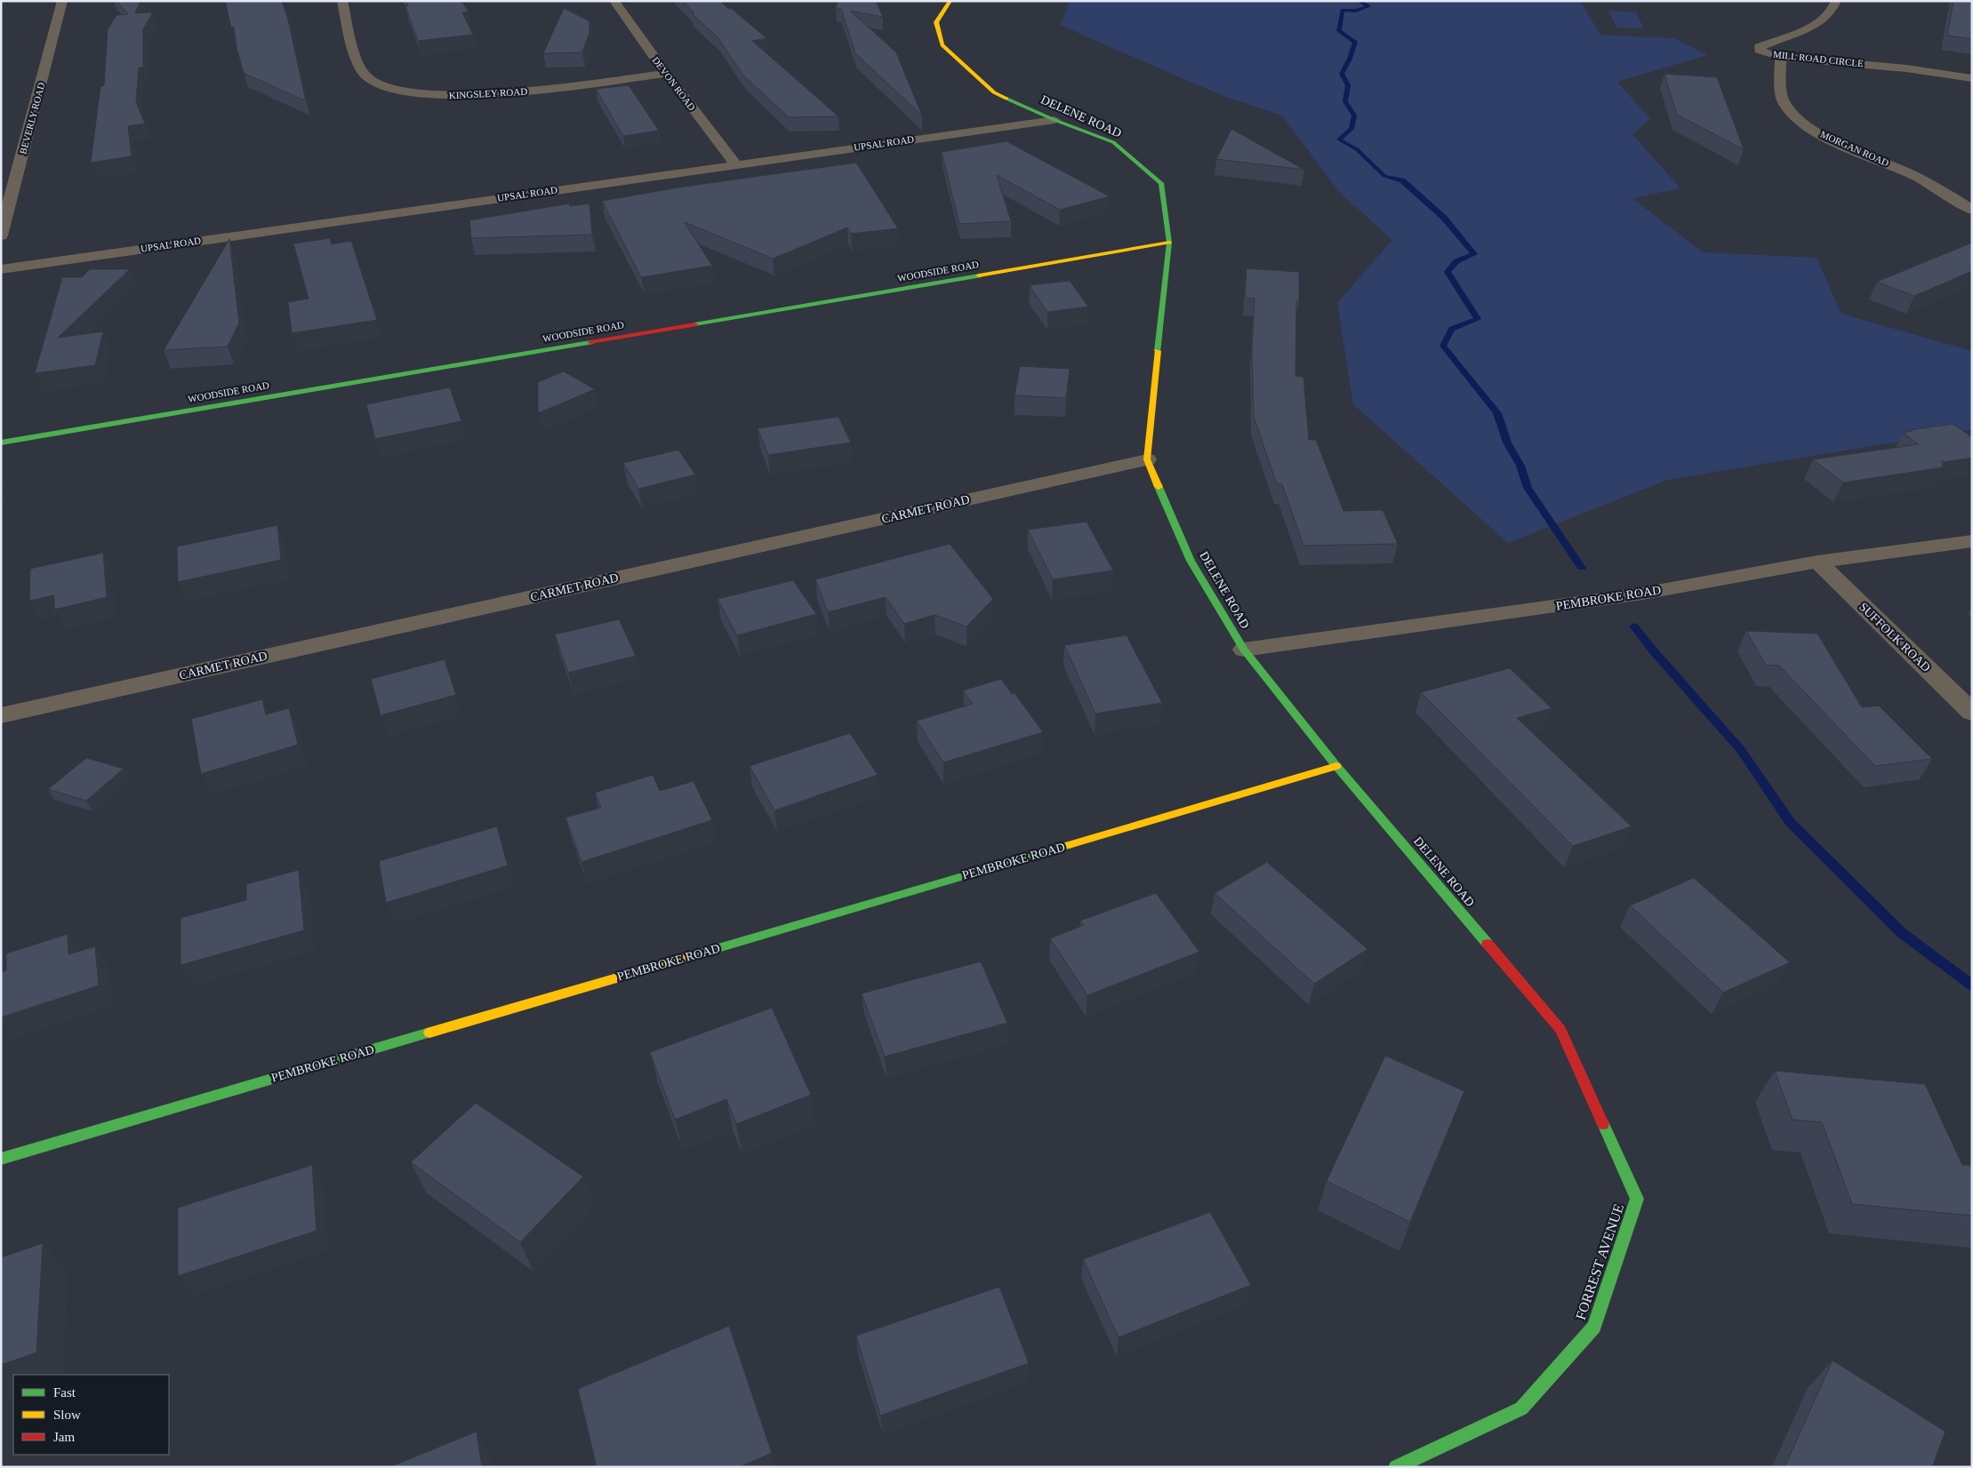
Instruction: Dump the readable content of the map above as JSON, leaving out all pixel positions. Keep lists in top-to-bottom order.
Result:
{
  "streets": {
    "street": [
      "MILL ROAD CIRCLE",
      "DEVON ROAD",
      "KINGSLEY ROAD",
      "DELENE ROAD",
      "BEVERLY ROAD",
      "UPSAL ROAD",
      "MORGAN ROAD",
      "WOODSIDE ROAD",
      "CARMET ROAD",
      "PEMBROKE ROAD",
      "SUFFOLK ROAD",
      "FORREST AVENUE"
    ]
  },
  "crossings": [
    ["MILL ROAD CIRCLE", "MORGAN ROAD"],
    ["DEVON ROAD", "KINGSLEY ROAD"],
    ["DEVON ROAD", "UPSAL ROAD"],
    ["DELENE ROAD", "UPSAL ROAD"],
    ["DELENE ROAD", "WOODSIDE ROAD"],
    ["DELENE ROAD", "CARMET ROAD"],
    ["DELENE ROAD", "PEMBROKE ROAD"],
    ["DELENE ROAD", "FORREST AVENUE"],
    ["PEMBROKE ROAD", "SUFFOLK ROAD"]
  ],
  "legend": ["Fast", "Slow", "Jam"]
}
